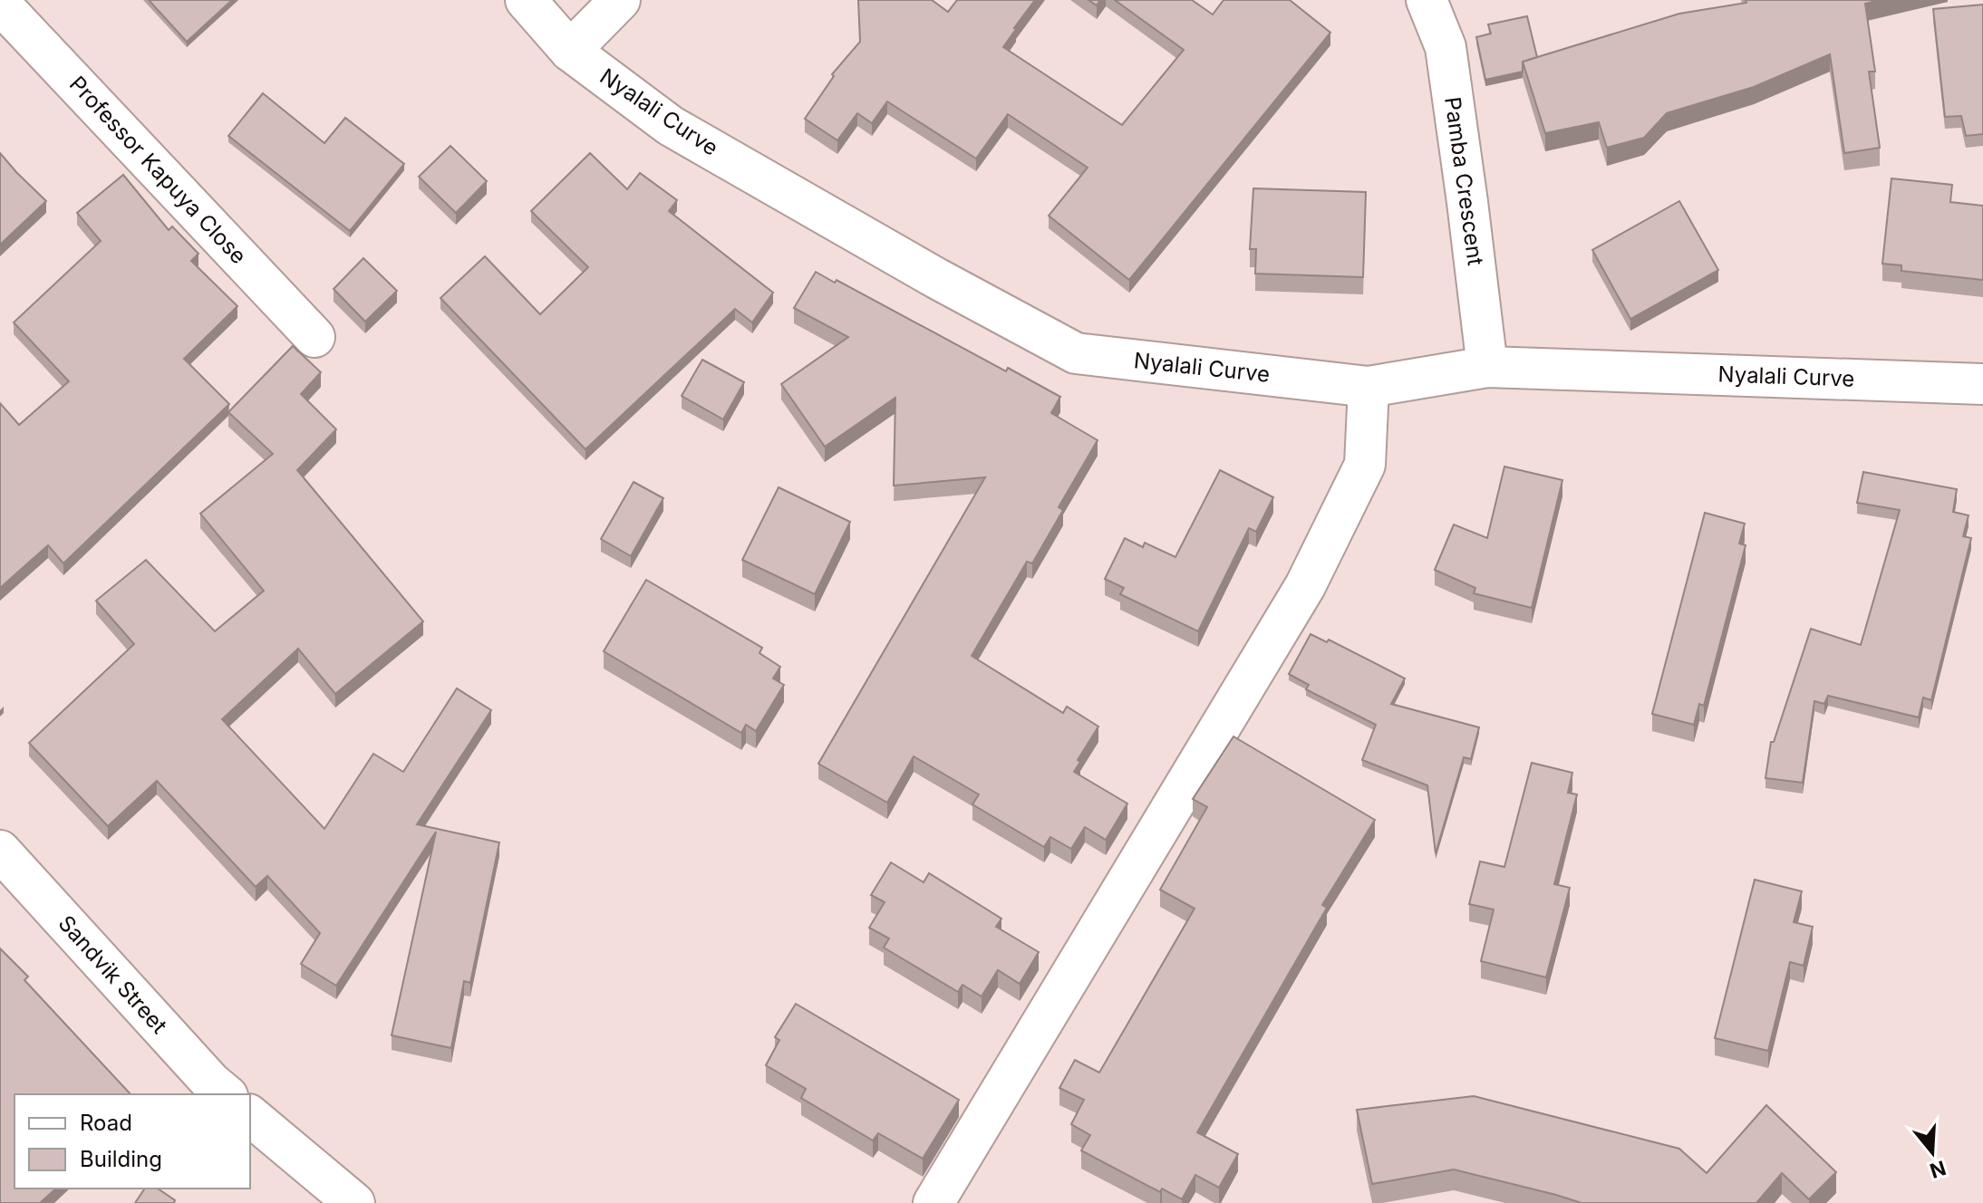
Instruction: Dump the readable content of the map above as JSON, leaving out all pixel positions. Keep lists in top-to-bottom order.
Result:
{
  "streets": {
    "street": [
      "Nyalali Curve",
      "Professor Kapuya Close",
      "Pamba Crescent",
      "Sandvik Street"
    ]
  },
  "crossings": [
    ["Nyalali Curve", "Pamba Crescent"]
  ],
  "legend": ["Road", "Building"],
  "north": "bottom"
}
